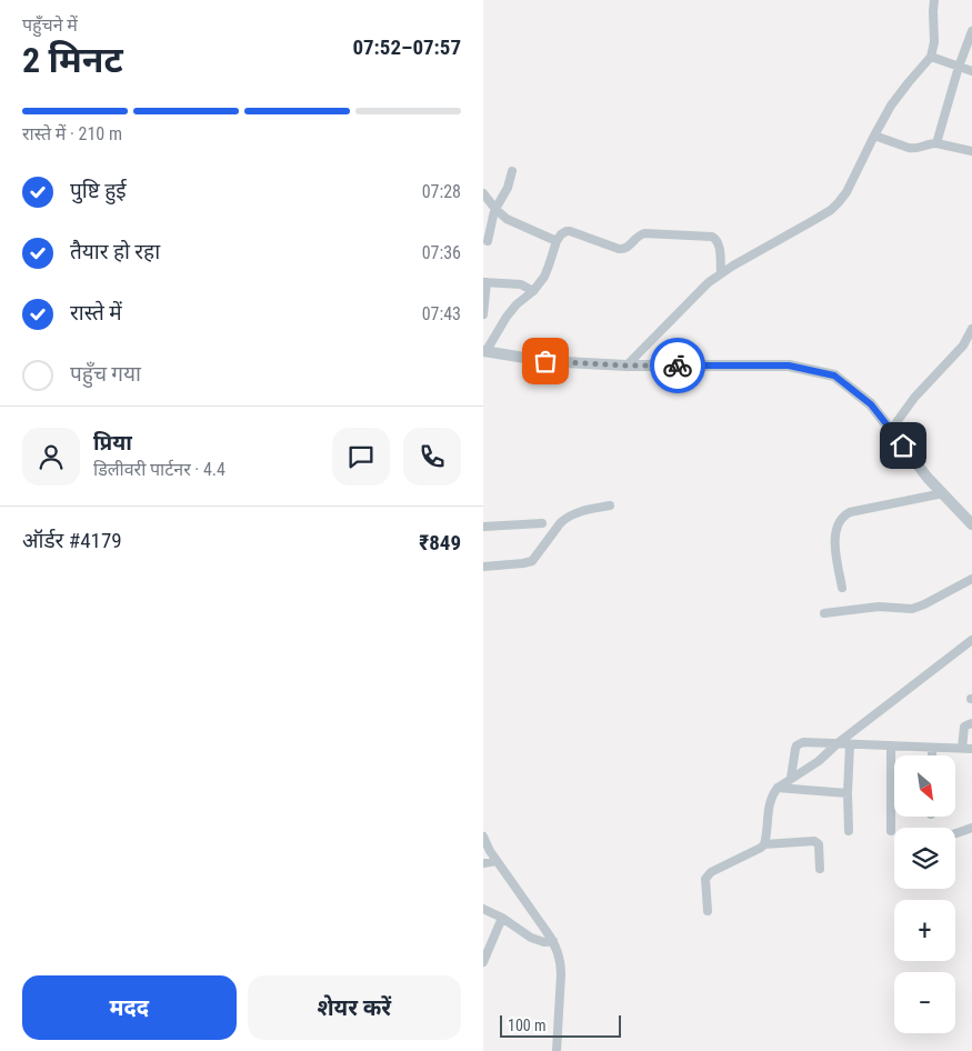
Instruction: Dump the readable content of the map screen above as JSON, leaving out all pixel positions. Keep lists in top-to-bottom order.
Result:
{
  "scale_bar": "100 m",
  "north": "bottom right",
  "page": {
    "heading": ["2 मिनट", "पहुँचने में", "07:52–07:57"],
    "panel": [
      "प्रिया",
      "डिलीवरी पार्टनर · 4.4",
      "ऑर्डर #4179",
      "₹849"
    ],
    "bar": "रास्ते में · 210 m",
    "list": [
      ["पुष्टि हुई", "07:28"],
      ["तैयार हो रहा", "07:36"],
      ["रास्ते में", "07:43"],
      "पहुँच गया"
    ],
    "map_buttons": ["+", "−"],
    "buttons": ["मदद", "शेयर करें"],
    "scale": "100 m"
  }
}
